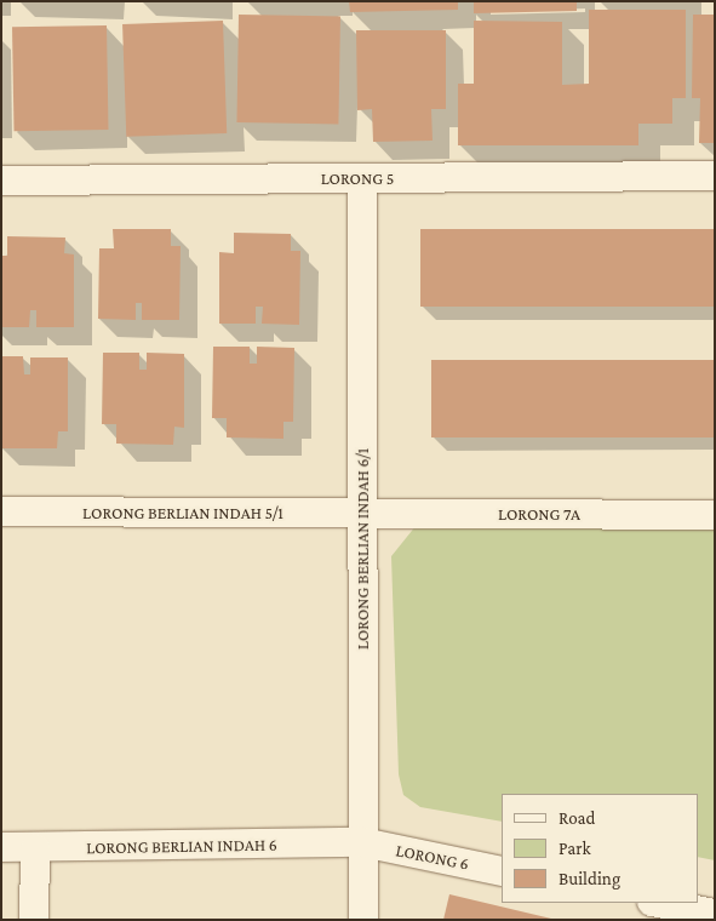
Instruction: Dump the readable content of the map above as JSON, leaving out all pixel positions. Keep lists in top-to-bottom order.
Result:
{
  "streets": {
    "street": [
      "LORONG 5",
      "LORONG BERLIAN INDAH 5/1",
      "LORONG 7A",
      "LORONG BERLIAN INDAH 6/1",
      "LORONG BERLIAN INDAH 6",
      "LORONG 6"
    ]
  },
  "crossings": [
    ["LORONG 5", "LORONG BERLIAN INDAH 6/1"],
    ["LORONG BERLIAN INDAH 5/1", "LORONG 7A"],
    ["LORONG BERLIAN INDAH 5/1", "LORONG BERLIAN INDAH 6/1"],
    ["LORONG 7A", "LORONG BERLIAN INDAH 6/1"],
    ["LORONG BERLIAN INDAH 6/1", "LORONG BERLIAN INDAH 6"],
    ["LORONG BERLIAN INDAH 6/1", "LORONG 6"],
    ["LORONG BERLIAN INDAH 6", "LORONG 6"]
  ],
  "legend": ["Road", "Park", "Building"]
}
